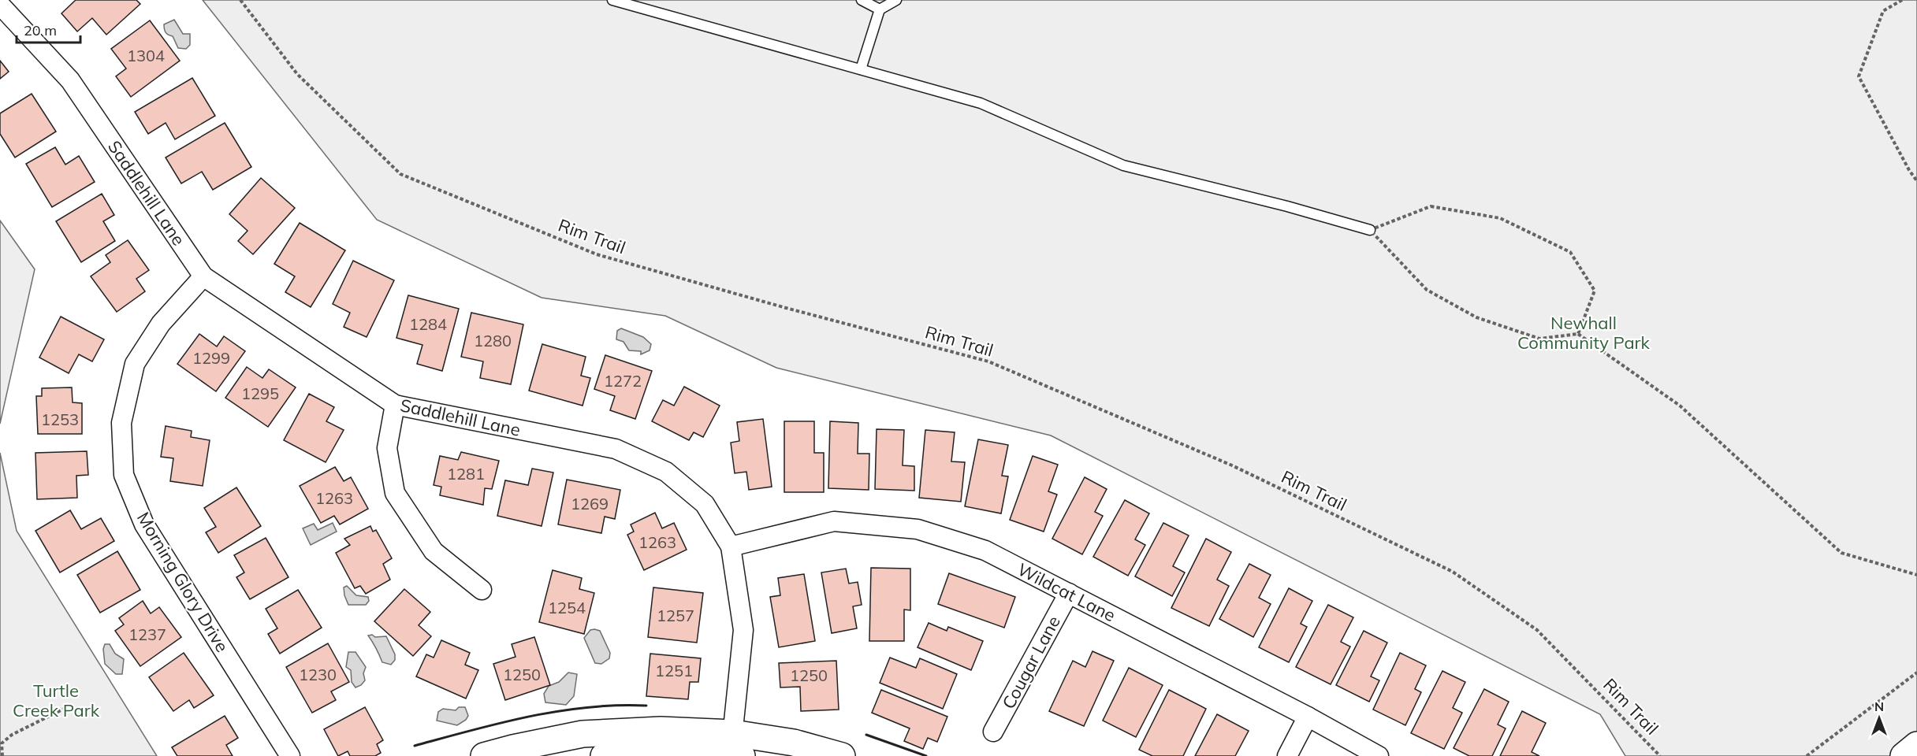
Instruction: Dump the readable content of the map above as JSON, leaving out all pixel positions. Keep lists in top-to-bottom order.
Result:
{
  "streets": {
    "street": [
      "Saddlehill Lane",
      "Morning Glory Drive",
      "Wildcat Lane",
      "Cougar Lane"
    ],
    "path": ["Rim Trail"]
  },
  "crossings": [
    ["Saddlehill Lane", "Morning Glory Drive"],
    ["Saddlehill Lane", "Wildcat Lane"],
    ["Wildcat Lane", "Cougar Lane"]
  ],
  "parks": ["Newhall Community Park", "Turtle Creek Park"],
  "house_numbers": [
    "1304",
    "1284",
    "1280",
    "1299",
    "1272",
    "1295",
    "1253",
    "1281",
    "1263",
    "1269",
    "1263",
    "1254",
    "1257",
    "1237",
    "1251",
    "1230",
    "1250",
    "1250"
  ],
  "scale_bar": "20 m",
  "north": "top"
}
